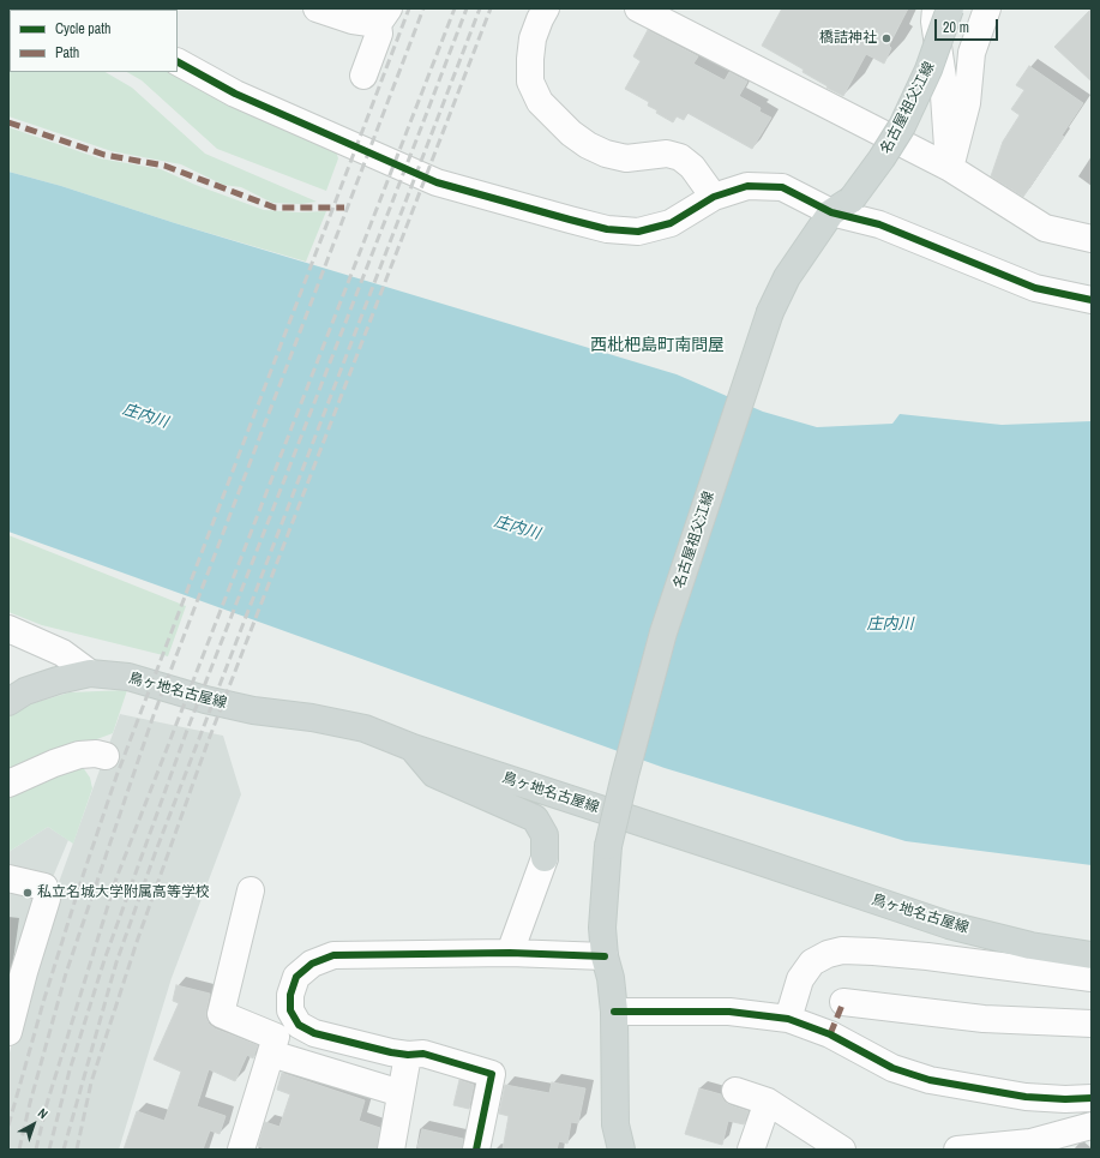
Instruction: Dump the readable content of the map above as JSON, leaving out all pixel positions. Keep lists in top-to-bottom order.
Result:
{
  "streets": {
    "main road": ["名古屋祖父江線", "鳥ヶ地名古屋線"]
  },
  "districts": ["西枇杷島町南問屋"],
  "water": ["庄内川"],
  "places": ["橋詰神社", "私立名城大学附属高等学校"],
  "legend": ["Cycle path", "Path"],
  "scale_bar": "20 m",
  "north": "top right"
}
